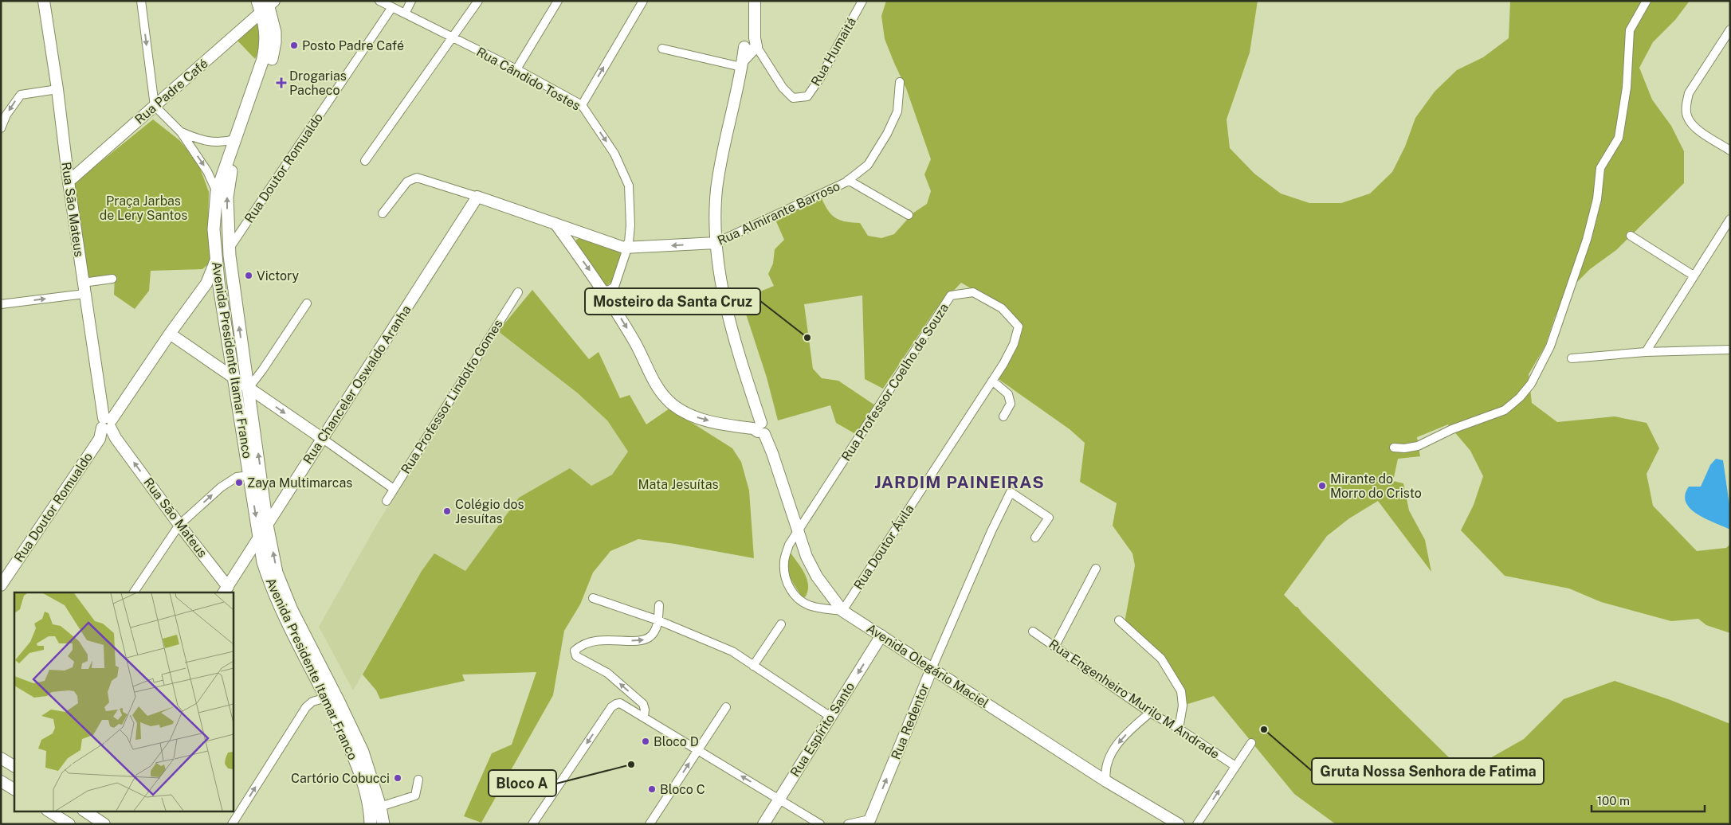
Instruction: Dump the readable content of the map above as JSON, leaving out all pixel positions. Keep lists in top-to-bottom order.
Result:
{
  "streets": {
    "main road": ["Avenida Presidente Itamar Franco"],
    "street": [
      "Rua Humaitá",
      "Rua Cândido Tostes",
      "Rua Padre Café",
      "Rua Doutor Romualdo",
      "Rua São Mateus",
      "Rua Almirante Barroso",
      "Rua Professor Coelho de Souza",
      "Rua Chanceler Oswaldo Aranha",
      "Rua Professor Lindolfo Gomes",
      "Rua Doutor Ávila",
      "Avenida Olegário Maciel",
      "Rua Engenheiro Murilo M Andrade",
      "Rua Redentor",
      "Rua Espírito Santo"
    ]
  },
  "crossings": [
    ["Rua Humaitá", "Avenida Olegário Maciel"],
    ["Rua Cândido Tostes", "Rua Doutor Romualdo"],
    ["Rua Cândido Tostes", "Rua Almirante Barroso"],
    ["Rua Padre Café", "Rua São Mateus"],
    ["Rua Padre Café", "Avenida Presidente Itamar Franco"],
    ["Rua Doutor Romualdo", "Rua São Mateus"],
    ["Rua Doutor Romualdo", "Avenida Presidente Itamar Franco"],
    ["Rua São Mateus", "Rua Chanceler Oswaldo Aranha"],
    ["Rua Almirante Barroso", "Rua Chanceler Oswaldo Aranha"],
    ["Rua Almirante Barroso", "Avenida Olegário Maciel"],
    ["Avenida Presidente Itamar Franco", "Rua Chanceler Oswaldo Aranha"],
    ["Rua Professor Coelho de Souza", "Rua Doutor Ávila"],
    ["Rua Professor Coelho de Souza", "Avenida Olegário Maciel"],
    ["Rua Doutor Ávila", "Avenida Olegário Maciel"],
    ["Avenida Olegário Maciel", "Rua Redentor"],
    ["Avenida Olegário Maciel", "Rua Espírito Santo"]
  ],
  "one_way": ["Rua Redentor"],
  "districts": ["JARDIM PAINEIRAS"],
  "parks": ["Praça Jarbas de Lery Santos", "Mata Jesuítas"],
  "places": {
    "other": [
      "Posto Padre Café",
      "Victory",
      "Mosteiro da Santa Cruz",
      "Zaya Multimarcas",
      "Mirante do Morro do Cristo",
      "Colégio dos Jesuítas",
      "Gruta Nossa Senhora de Fatima",
      "Bloco D",
      "Bloco A",
      "Cartório Cobucci",
      "Bloco C"
    ],
    "health": ["Drogarias Pacheco"]
  },
  "scale_bar": "100 m"
}
